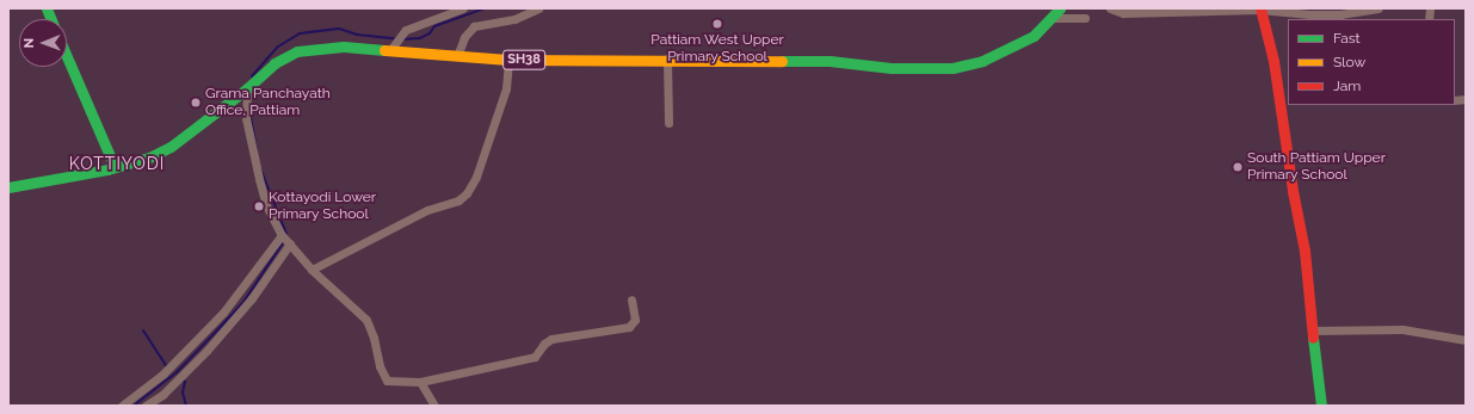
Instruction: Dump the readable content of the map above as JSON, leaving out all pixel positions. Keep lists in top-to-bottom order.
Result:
{
  "streets": {
    "main road": ["SH38"]
  },
  "districts": ["KOTTIYODI"],
  "places": [
    "Pattiam West Upper Primary School",
    "Grama Panchayath Office, Pattiam",
    "South Pattiam Upper Primary School",
    "Kottayodi Lower Primary School"
  ],
  "legend": ["Fast", "Slow", "Jam"],
  "north": "left"
}
